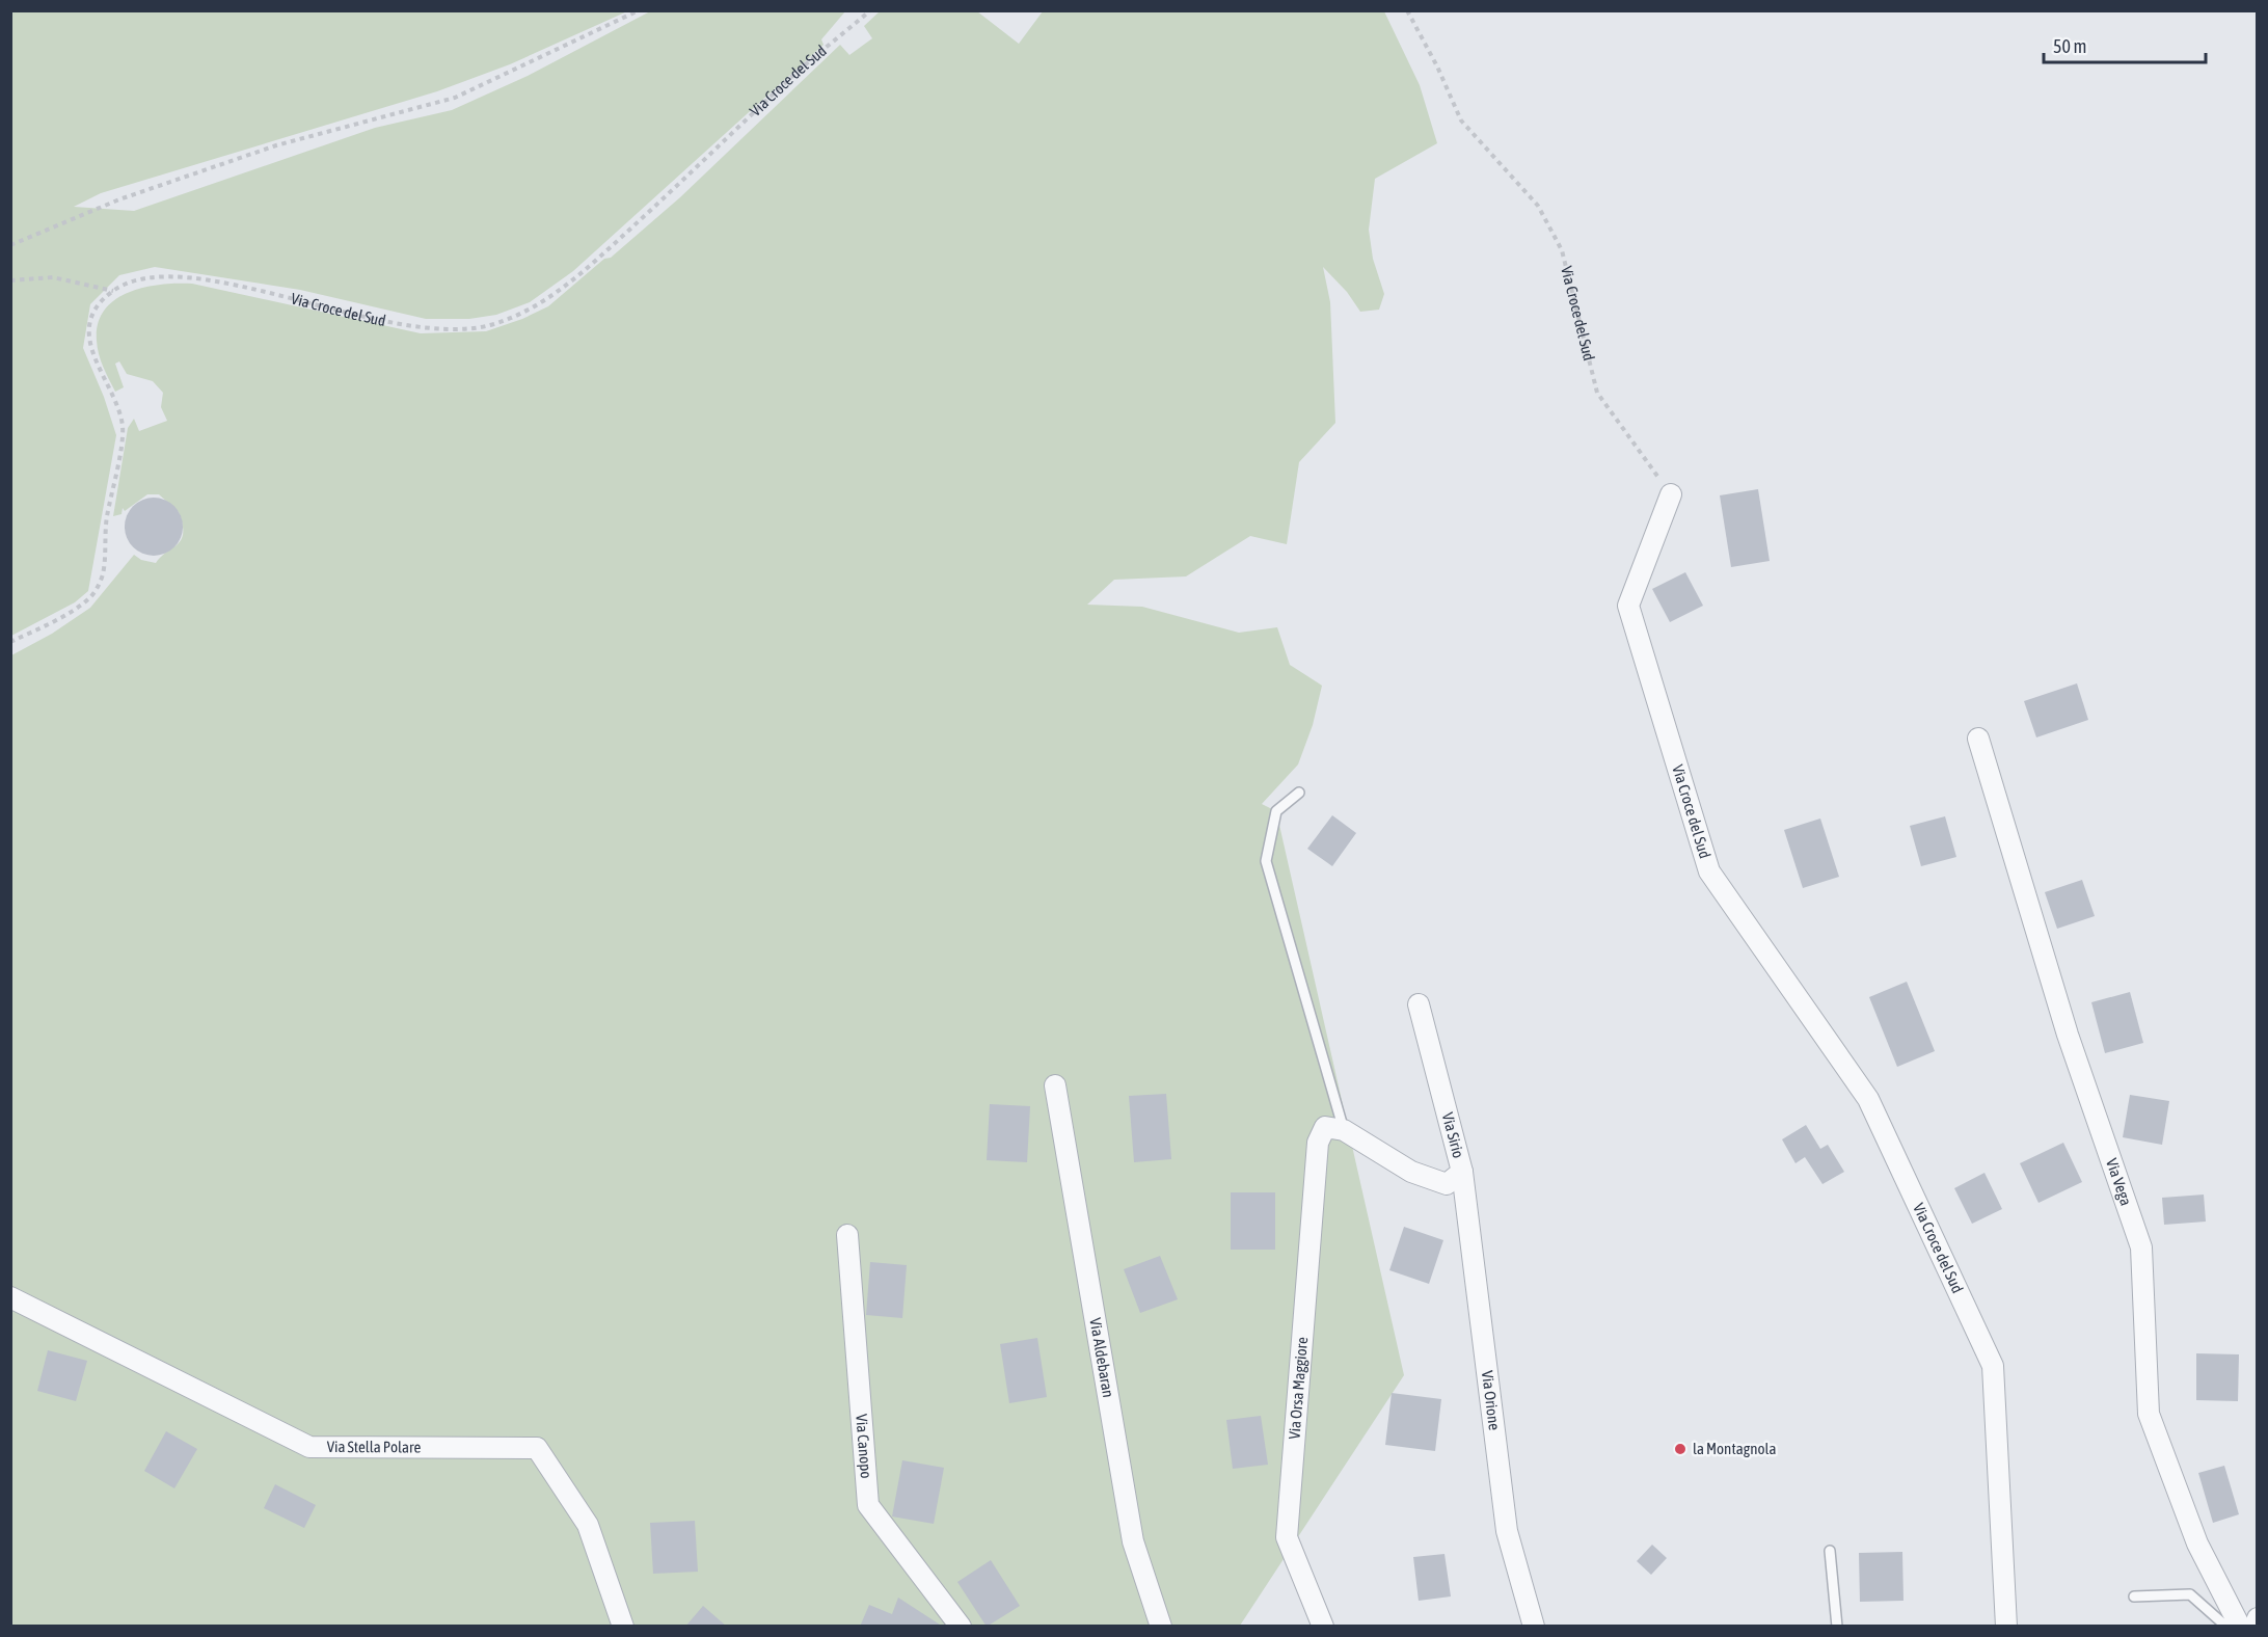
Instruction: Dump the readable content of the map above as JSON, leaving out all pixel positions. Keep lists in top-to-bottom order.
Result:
{
  "streets": {
    "street": [
      "Via Croce del Sud",
      "Via Sirio",
      "Via Vega",
      "Via Aldebaran",
      "Via Orsa Maggiore",
      "Via Orione",
      "Via Canopo",
      "Via Stella Polare"
    ]
  },
  "crossings": [
    ["Via Sirio", "Via Orsa Maggiore"],
    ["Via Sirio", "Via Orione"]
  ],
  "places": ["la Montagnola"],
  "scale_bar": "50 m"
}
